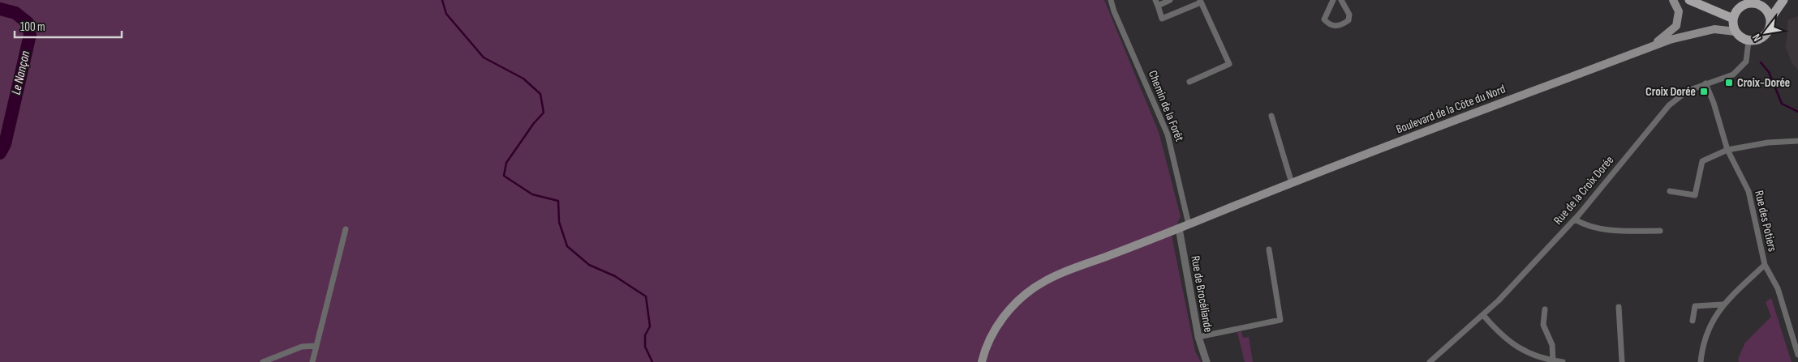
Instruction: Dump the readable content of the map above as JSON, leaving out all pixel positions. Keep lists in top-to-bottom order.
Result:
{
  "streets": {
    "main road": ["Boulevard de la Côte du Nord"],
    "street": [
      "Chemin de la Forêt",
      "Rue de la Croix Dorée",
      "Rue des Potiers",
      "Rue de Brocéliande"
    ]
  },
  "crossings": [
    ["Chemin de la Forêt", "Boulevard de la Côte du Nord"],
    ["Boulevard de la Côte du Nord", "Rue de la Croix Dorée"],
    ["Boulevard de la Côte du Nord", "Rue de Brocéliande"],
    ["Rue de la Croix Dorée", "Rue des Potiers"]
  ],
  "water": ["Le Nançon"],
  "places": {
    "transit": ["Croix-Dorée", "Croix Dorée"]
  },
  "scale_bar": "100 m",
  "north": "bottom left"
}
